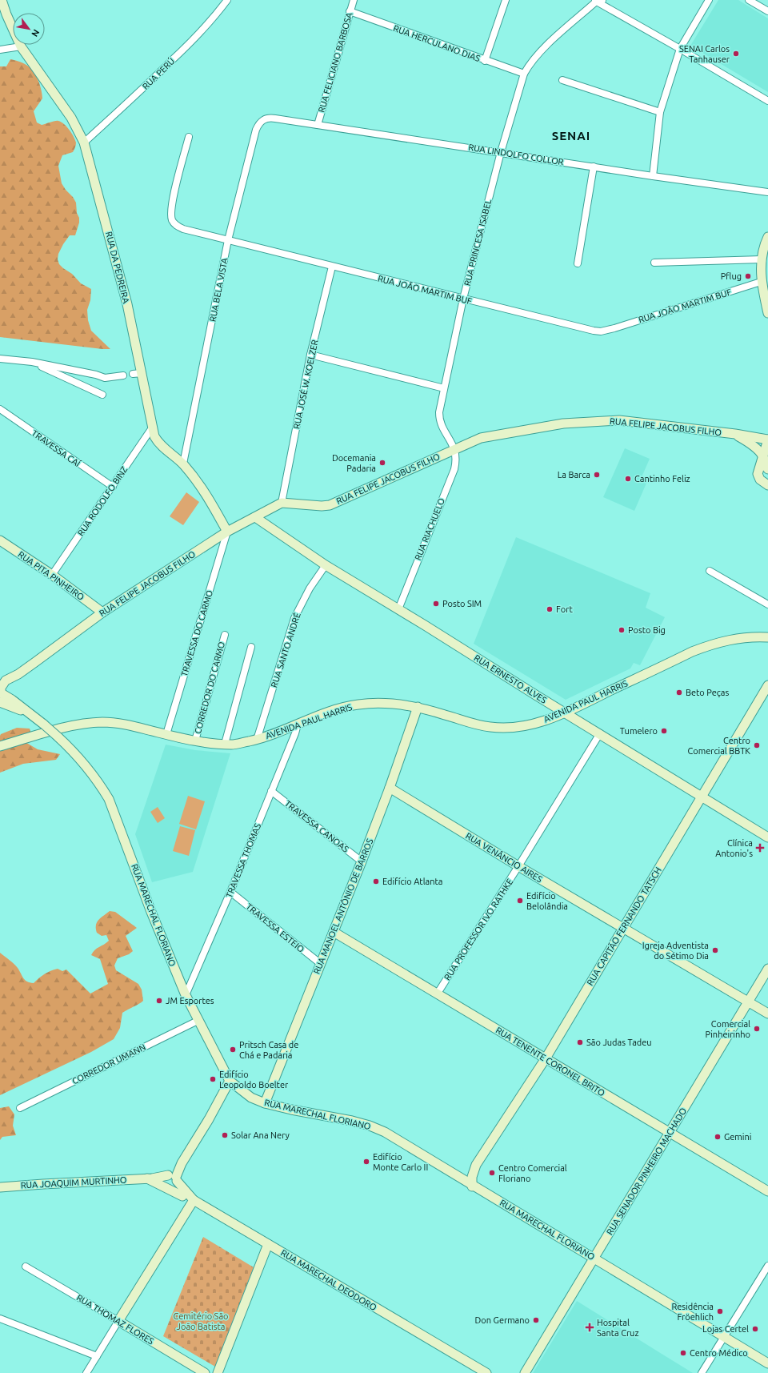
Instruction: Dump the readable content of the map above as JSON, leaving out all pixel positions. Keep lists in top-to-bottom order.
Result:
{
  "streets": {
    "main road": [
      "RUA DA PEDREIRA",
      "RUA FELIPE JACOBUS FILHO",
      "RUA PITA PINHEIRO",
      "RUA ERNESTO ALVES",
      "AVENIDA PAUL HARRIS",
      "RUA VENÂNCIO AIRES",
      "RUA MANOEL ANTÔNIO DE BARROS",
      "RUA MARECHAL FLORIANO",
      "RUA CAPITÃO FERNANDO TATSCH",
      "RUA TENENTE CORONEL BRITO",
      "RUA SENADOR PINHEIRO MACHADO",
      "RUA JOAQUIM MURTINHO",
      "RUA MARECHAL DEODORO",
      "RUA THOMAZ FLORES"
    ],
    "street": [
      "RUA HERCULANO DIAS",
      "RUA FELICIANO BARBOSA",
      "RUA PERÚ",
      "RUA LINDOLFO COLLOR",
      "RUA PRINCESA ISABEL",
      "RUA BELA VISTA",
      "RUA JOÃO MARTIM BUF",
      "RUA JOSÉ W. KOELZER",
      "TRAVESSA CAÍ",
      "RUA RODOLFO BINZ",
      "RUA RIACHUELO",
      "TRAVESSA DO CARMO",
      "RUA SANTO ANDRÉ",
      "CORREDOR DO CARMO",
      "TRAVESSA CANOAS",
      "TRAVESSA THOMAS",
      "TRAVESSA ESTEIO",
      "RUA PROFESSOR IVO RATHKE",
      "CORREDOR UMANN"
    ]
  },
  "crossings": [
    ["RUA HERCULANO DIAS", "RUA FELICIANO BARBOSA"],
    ["RUA HERCULANO DIAS", "RUA PRINCESA ISABEL"],
    ["RUA FELICIANO BARBOSA", "RUA LINDOLFO COLLOR"],
    ["RUA PERÚ", "RUA DA PEDREIRA"],
    ["RUA LINDOLFO COLLOR", "RUA PRINCESA ISABEL"],
    ["RUA LINDOLFO COLLOR", "RUA BELA VISTA"],
    ["RUA PRINCESA ISABEL", "RUA JOÃO MARTIM BUF"],
    ["RUA PRINCESA ISABEL", "RUA FELIPE JACOBUS FILHO"],
    ["RUA PRINCESA ISABEL", "RUA RIACHUELO"],
    ["RUA DA PEDREIRA", "RUA BELA VISTA"],
    ["RUA DA PEDREIRA", "RUA FELIPE JACOBUS FILHO"],
    ["RUA DA PEDREIRA", "RUA RODOLFO BINZ"],
    ["RUA DA PEDREIRA", "TRAVESSA DO CARMO"],
    ["RUA BELA VISTA", "RUA JOÃO MARTIM BUF"],
    ["RUA JOÃO MARTIM BUF", "RUA JOSÉ W. KOELZER"],
    ["RUA JOSÉ W. KOELZER", "RUA FELIPE JACOBUS FILHO"],
    ["RUA FELIPE JACOBUS FILHO", "RUA RIACHUELO"],
    ["RUA FELIPE JACOBUS FILHO", "RUA PITA PINHEIRO"],
    ["RUA FELIPE JACOBUS FILHO", "TRAVESSA DO CARMO"],
    ["RUA FELIPE JACOBUS FILHO", "RUA ERNESTO ALVES"],
    ["RUA FELIPE JACOBUS FILHO", "RUA MARECHAL FLORIANO"],
    ["TRAVESSA CAÍ", "RUA RODOLFO BINZ"],
    ["RUA RODOLFO BINZ", "RUA PITA PINHEIRO"],
    ["RUA RIACHUELO", "RUA ERNESTO ALVES"],
    ["TRAVESSA DO CARMO", "AVENIDA PAUL HARRIS"],
    ["RUA SANTO ANDRÉ", "RUA ERNESTO ALVES"],
    ["RUA SANTO ANDRÉ", "AVENIDA PAUL HARRIS"],
    ["RUA ERNESTO ALVES", "AVENIDA PAUL HARRIS"],
    ["RUA ERNESTO ALVES", "RUA CAPITÃO FERNANDO TATSCH"],
    ["RUA ERNESTO ALVES", "RUA PROFESSOR IVO RATHKE"],
    ["CORREDOR DO CARMO", "AVENIDA PAUL HARRIS"],
    ["AVENIDA PAUL HARRIS", "TRAVESSA THOMAS"],
    ["AVENIDA PAUL HARRIS", "RUA MANOEL ANTÔNIO DE BARROS"],
    ["TRAVESSA CANOAS", "TRAVESSA THOMAS"],
    ["TRAVESSA CANOAS", "RUA MANOEL ANTÔNIO DE BARROS"],
    ["RUA VENÂNCIO AIRES", "RUA MANOEL ANTÔNIO DE BARROS"],
    ["RUA VENÂNCIO AIRES", "RUA CAPITÃO FERNANDO TATSCH"],
    ["RUA VENÂNCIO AIRES", "RUA PROFESSOR IVO RATHKE"],
    ["RUA VENÂNCIO AIRES", "RUA SENADOR PINHEIRO MACHADO"],
    ["TRAVESSA THOMAS", "RUA MARECHAL FLORIANO"],
    ["TRAVESSA THOMAS", "TRAVESSA ESTEIO"],
    ["RUA MANOEL ANTÔNIO DE BARROS", "RUA MARECHAL FLORIANO"],
    ["RUA MANOEL ANTÔNIO DE BARROS", "TRAVESSA ESTEIO"],
    ["RUA MANOEL ANTÔNIO DE BARROS", "RUA TENENTE CORONEL BRITO"],
    ["RUA MARECHAL FLORIANO", "RUA CAPITÃO FERNANDO TATSCH"],
    ["RUA MARECHAL FLORIANO", "CORREDOR UMANN"],
    ["RUA MARECHAL FLORIANO", "RUA SENADOR PINHEIRO MACHADO"],
    ["RUA CAPITÃO FERNANDO TATSCH", "RUA TENENTE CORONEL BRITO"],
    ["RUA PROFESSOR IVO RATHKE", "RUA TENENTE CORONEL BRITO"],
    ["RUA TENENTE CORONEL BRITO", "RUA SENADOR PINHEIRO MACHADO"],
    ["RUA JOAQUIM MURTINHO", "RUA MARECHAL DEODORO"]
  ],
  "districts": ["SENAI"],
  "parks": ["Cemitério São João Batista"],
  "places": {
    "other": [
      "SENAI Carlos Tanhauser",
      "Pflug",
      "Docemania Padaria",
      "La Barca",
      "Cantinho Feliz",
      "Posto SIM",
      "Fort",
      "Posto Big",
      "Beto Peças",
      "Tumelero",
      "Centro Comercial BBTK",
      "Edifício Atlanta",
      "Edifício Belolândia",
      "Igreja Adventista do Sétimo Dia",
      "JM Esportes",
      "Comercial Pinheirinho",
      "São Judas Tadeu",
      "Pritsch Casa de Chá e Padaria",
      "Edifício Leopoldo Boelter",
      "Solar Ana Nery",
      "Gemini",
      "Edifício Monte Carlo II",
      "Centro Comercial Floriano",
      "Residência Fröehlich",
      "Don Germano",
      "Lojas Certel",
      "Centro Médico"
    ],
    "health": ["Clínica Antonio's", "Hospital Santa Cruz"]
  },
  "north": "bottom right"
}
